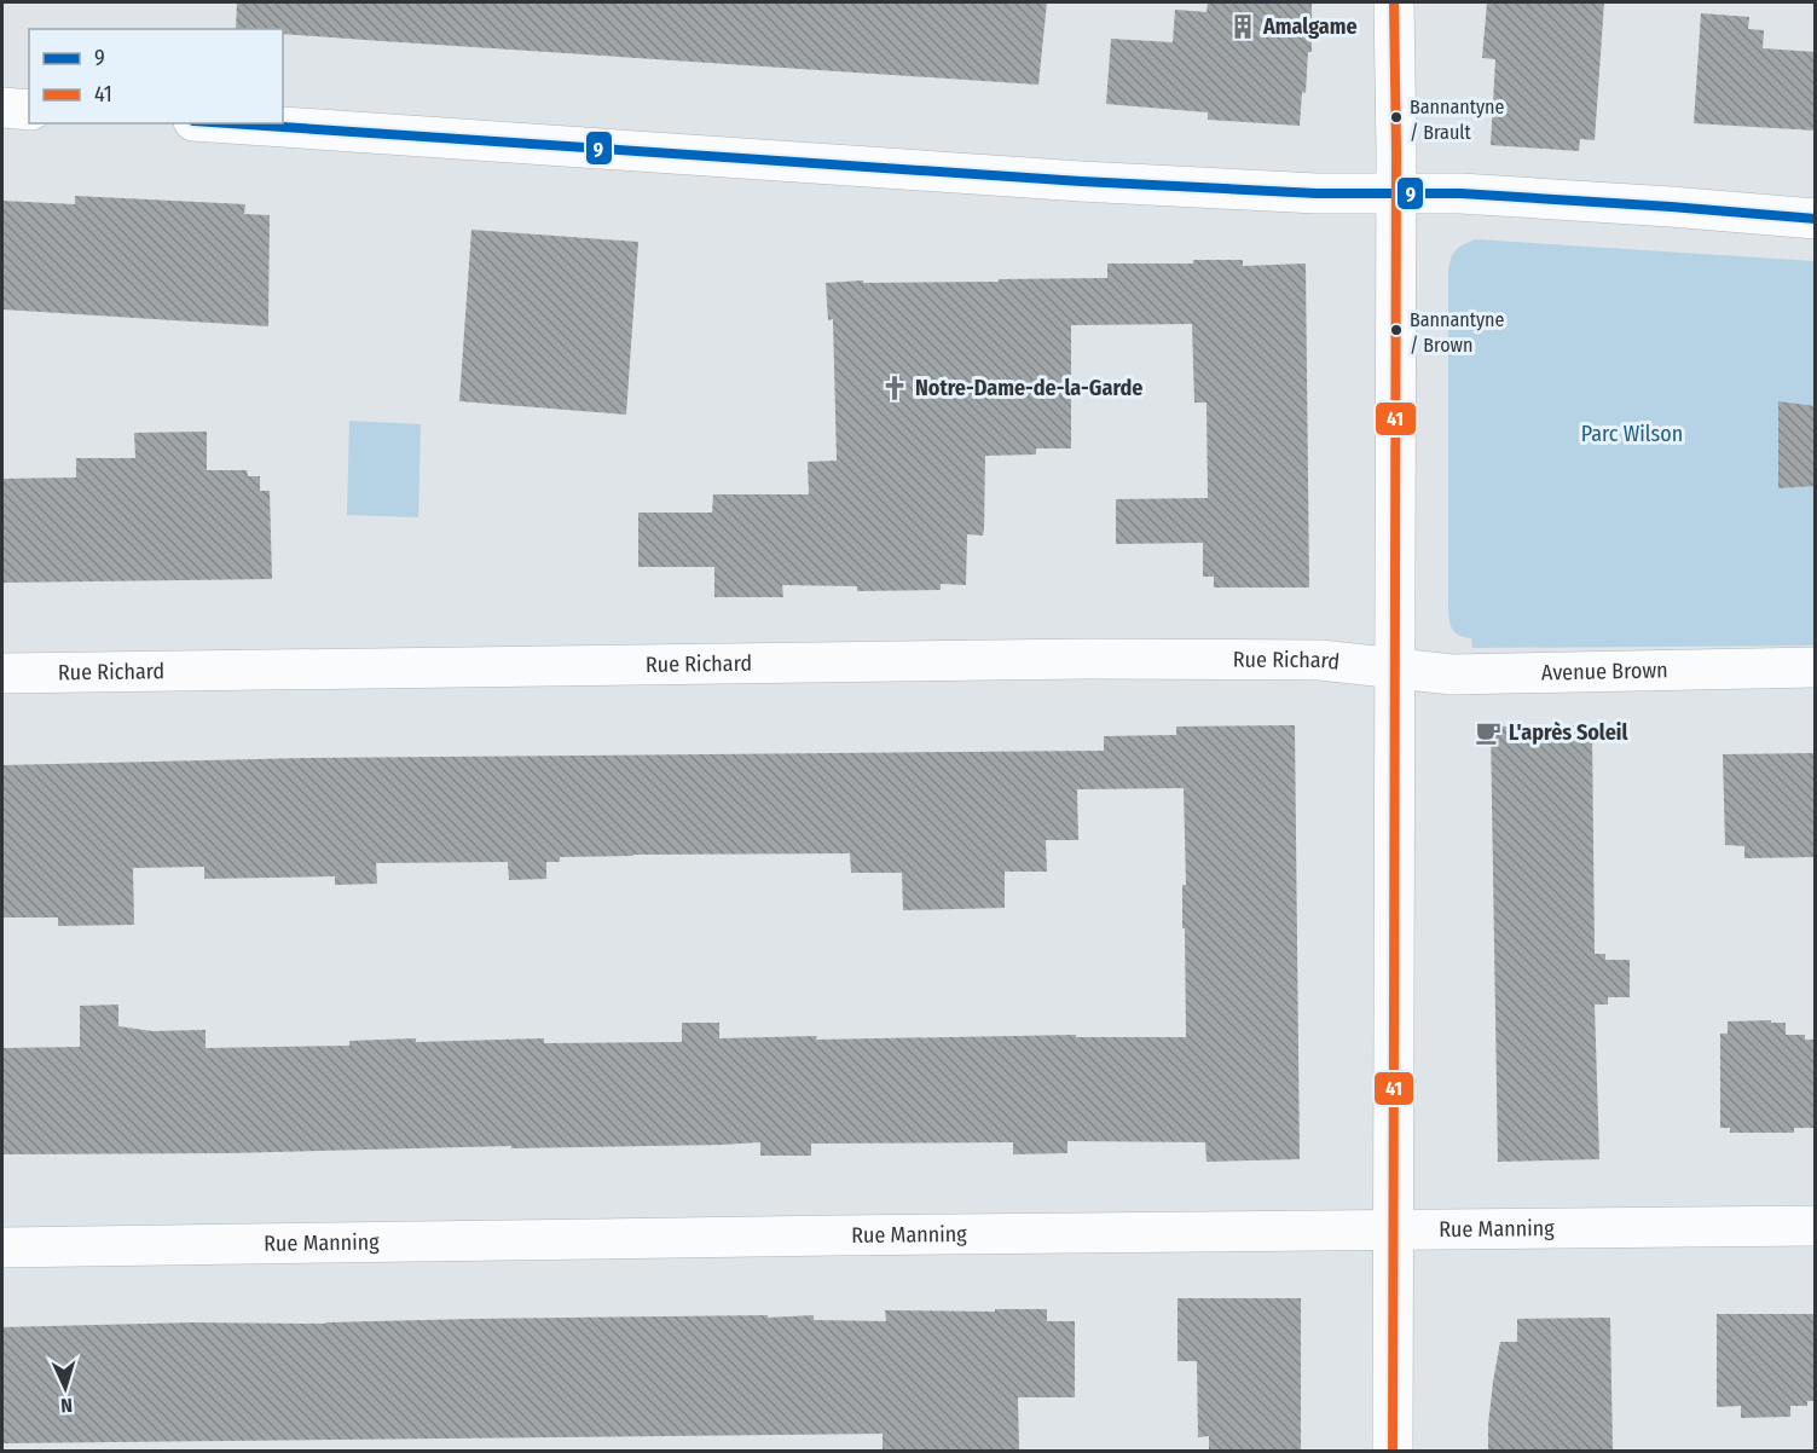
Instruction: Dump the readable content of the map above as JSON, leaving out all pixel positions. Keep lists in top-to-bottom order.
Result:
{
  "streets": {
    "street": ["Rue Richard", "Avenue Brown", "Rue Manning"]
  },
  "crossings": [
    ["Rue Richard", "Avenue Brown"]
  ],
  "parks": ["Parc Wilson"],
  "places": {
    "building": ["Amalgame"],
    "other": ["Bannantyne / Brault", "Bannantyne / Brown"],
    "church": ["Notre-Dame-de-la-Garde"],
    "cafe": ["L'après Soleil"]
  },
  "lines": ["transit line 41", "transit line 9"],
  "legend": ["9", "41"],
  "north": "bottom"
}
